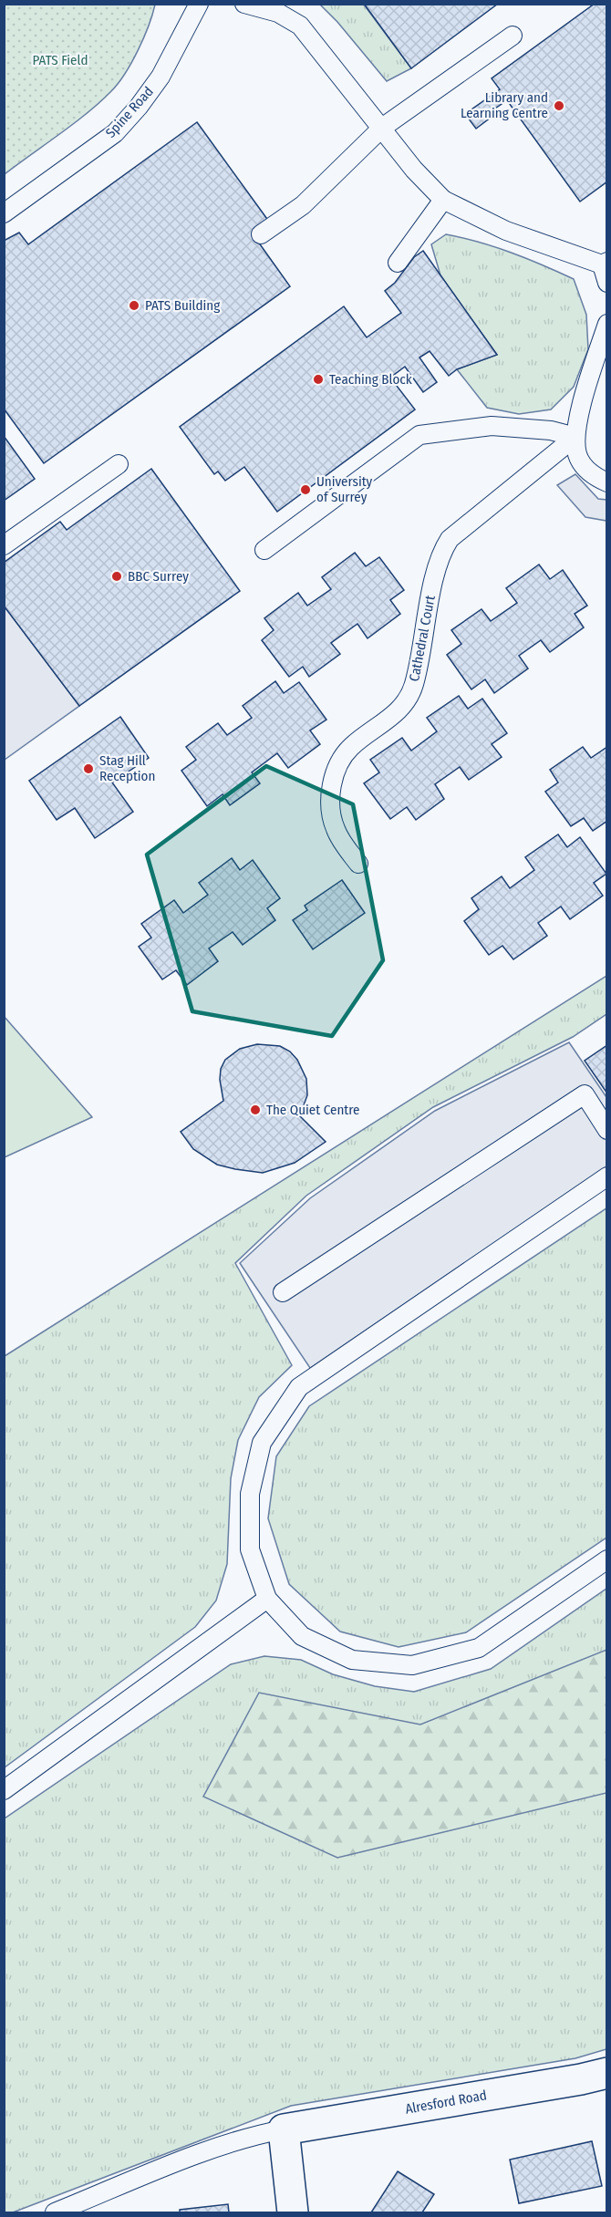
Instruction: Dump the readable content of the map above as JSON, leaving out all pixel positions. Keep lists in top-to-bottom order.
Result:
{
  "streets": {
    "street": ["Alresford Road"],
    "lane": ["Spine Road", "Cathedral Court"]
  },
  "parks": ["PATS Field"],
  "places": [
    "Library and Learning Centre",
    "PATS Building",
    "Teaching Block",
    "University of Surrey",
    "BBC Surrey",
    "Stag Hill Reception",
    "The Quiet Centre"
  ]
}
